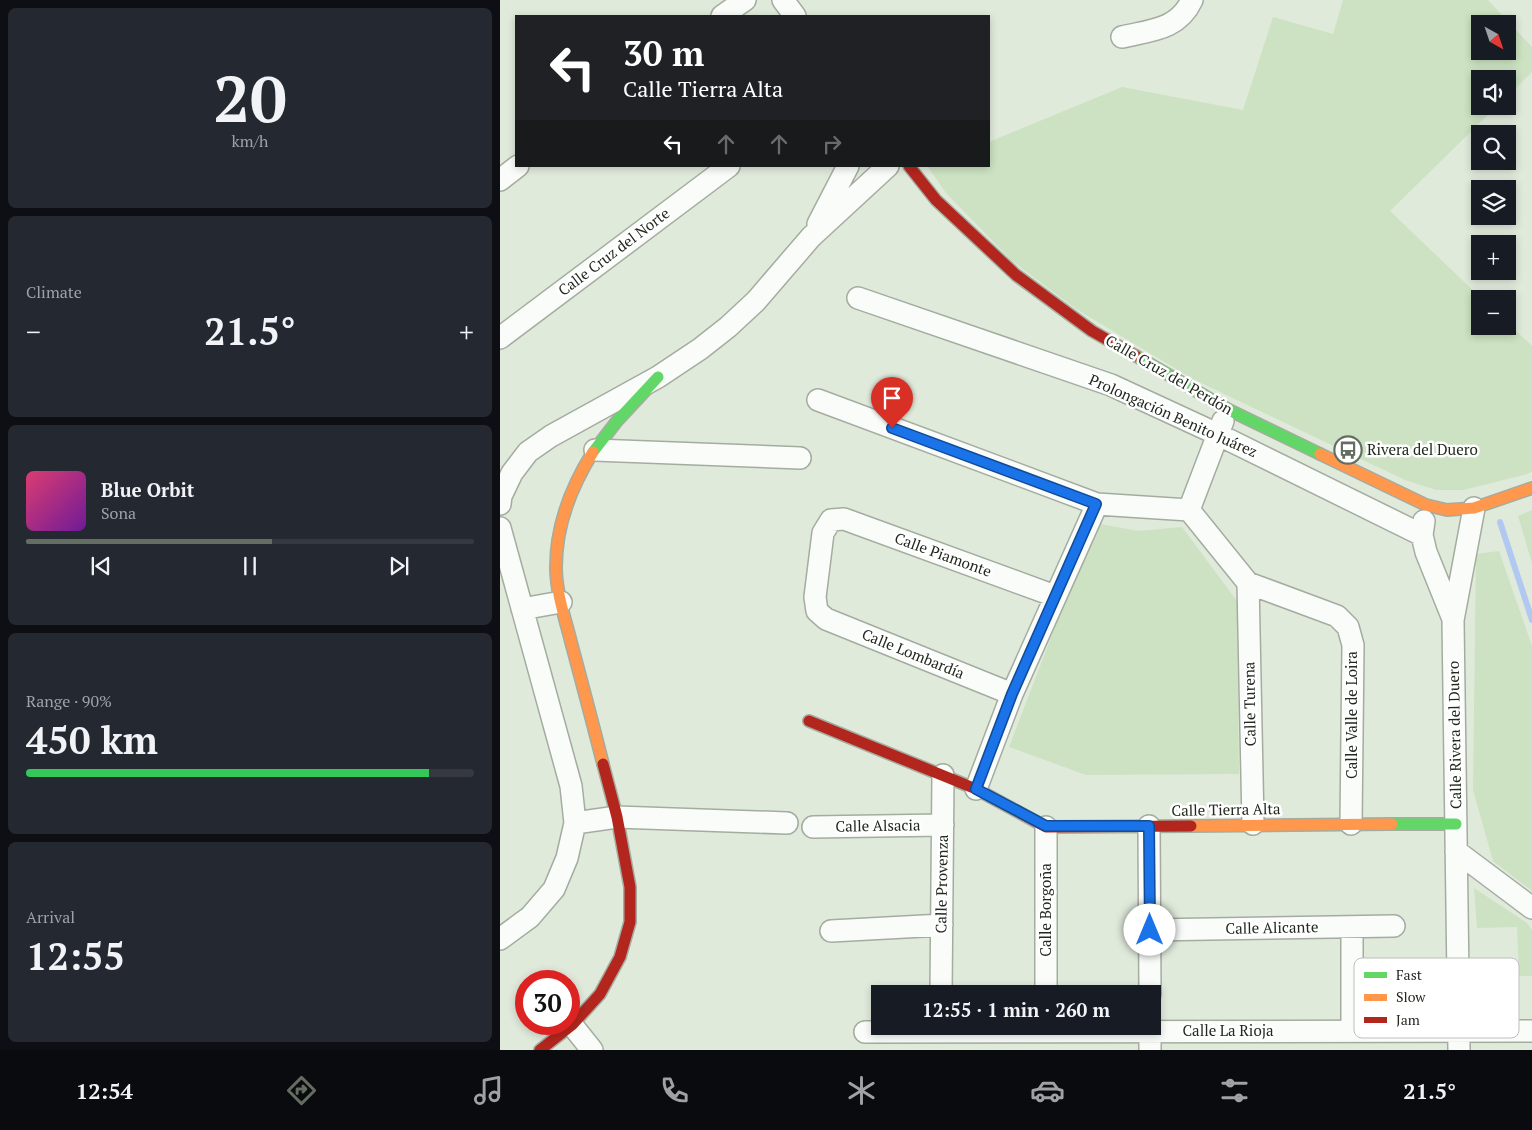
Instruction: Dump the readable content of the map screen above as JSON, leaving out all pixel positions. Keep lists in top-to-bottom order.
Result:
{
  "streets": {
    "street": [
      "Calle Cruz del Norte",
      "Calle Cruz del Perdón",
      "Prolongación Benito Juárez",
      "Calle Piamonte",
      "Calle Lombardía",
      "Calle Turena",
      "Calle Valle de Loira",
      "Calle Rivera del Duero",
      "Calle Tierra Alta",
      "Calle Alsacia",
      "Calle Provenza",
      "Calle Borgoña",
      "Calle Alicante",
      "Calle La Rioja"
    ]
  },
  "crossings": [
    ["Calle Cruz del Perdón", "Calle Rivera del Duero"],
    ["Prolongación Benito Juárez", "Calle Rivera del Duero"],
    ["Calle Piamonte", "Calle Lombardía"],
    ["Calle Turena", "Calle Valle de Loira"],
    ["Calle Turena", "Calle Tierra Alta"],
    ["Calle Valle de Loira", "Calle Tierra Alta"],
    ["Calle Rivera del Duero", "Calle Tierra Alta"],
    ["Calle Tierra Alta", "Calle Provenza"],
    ["Calle Tierra Alta", "Calle Borgoña"],
    ["Calle Alsacia", "Calle Provenza"]
  ],
  "places": {
    "bus stop": ["Rivera del Duero"]
  },
  "legend": ["Fast", "Slow", "Jam"],
  "north": "bottom right",
  "page": {
    "tile": [
      ["20", "km/h"],
      "Climate",
      ["Range · 90%", "450 km"],
      ["Arrival", "12:55"]
    ],
    "map_buttons": ["+", "−"],
    "turn": ["30 m", "Calle Tierra Alta"],
    "heat": ["−", "21.5°", "+"],
    "song": ["Blue Orbit", "Sona"],
    "limit": "30",
    "trip": "12:55 · 1 min · 260 m",
    "tabs": ["12:54", "21.5°"]
  }
}
